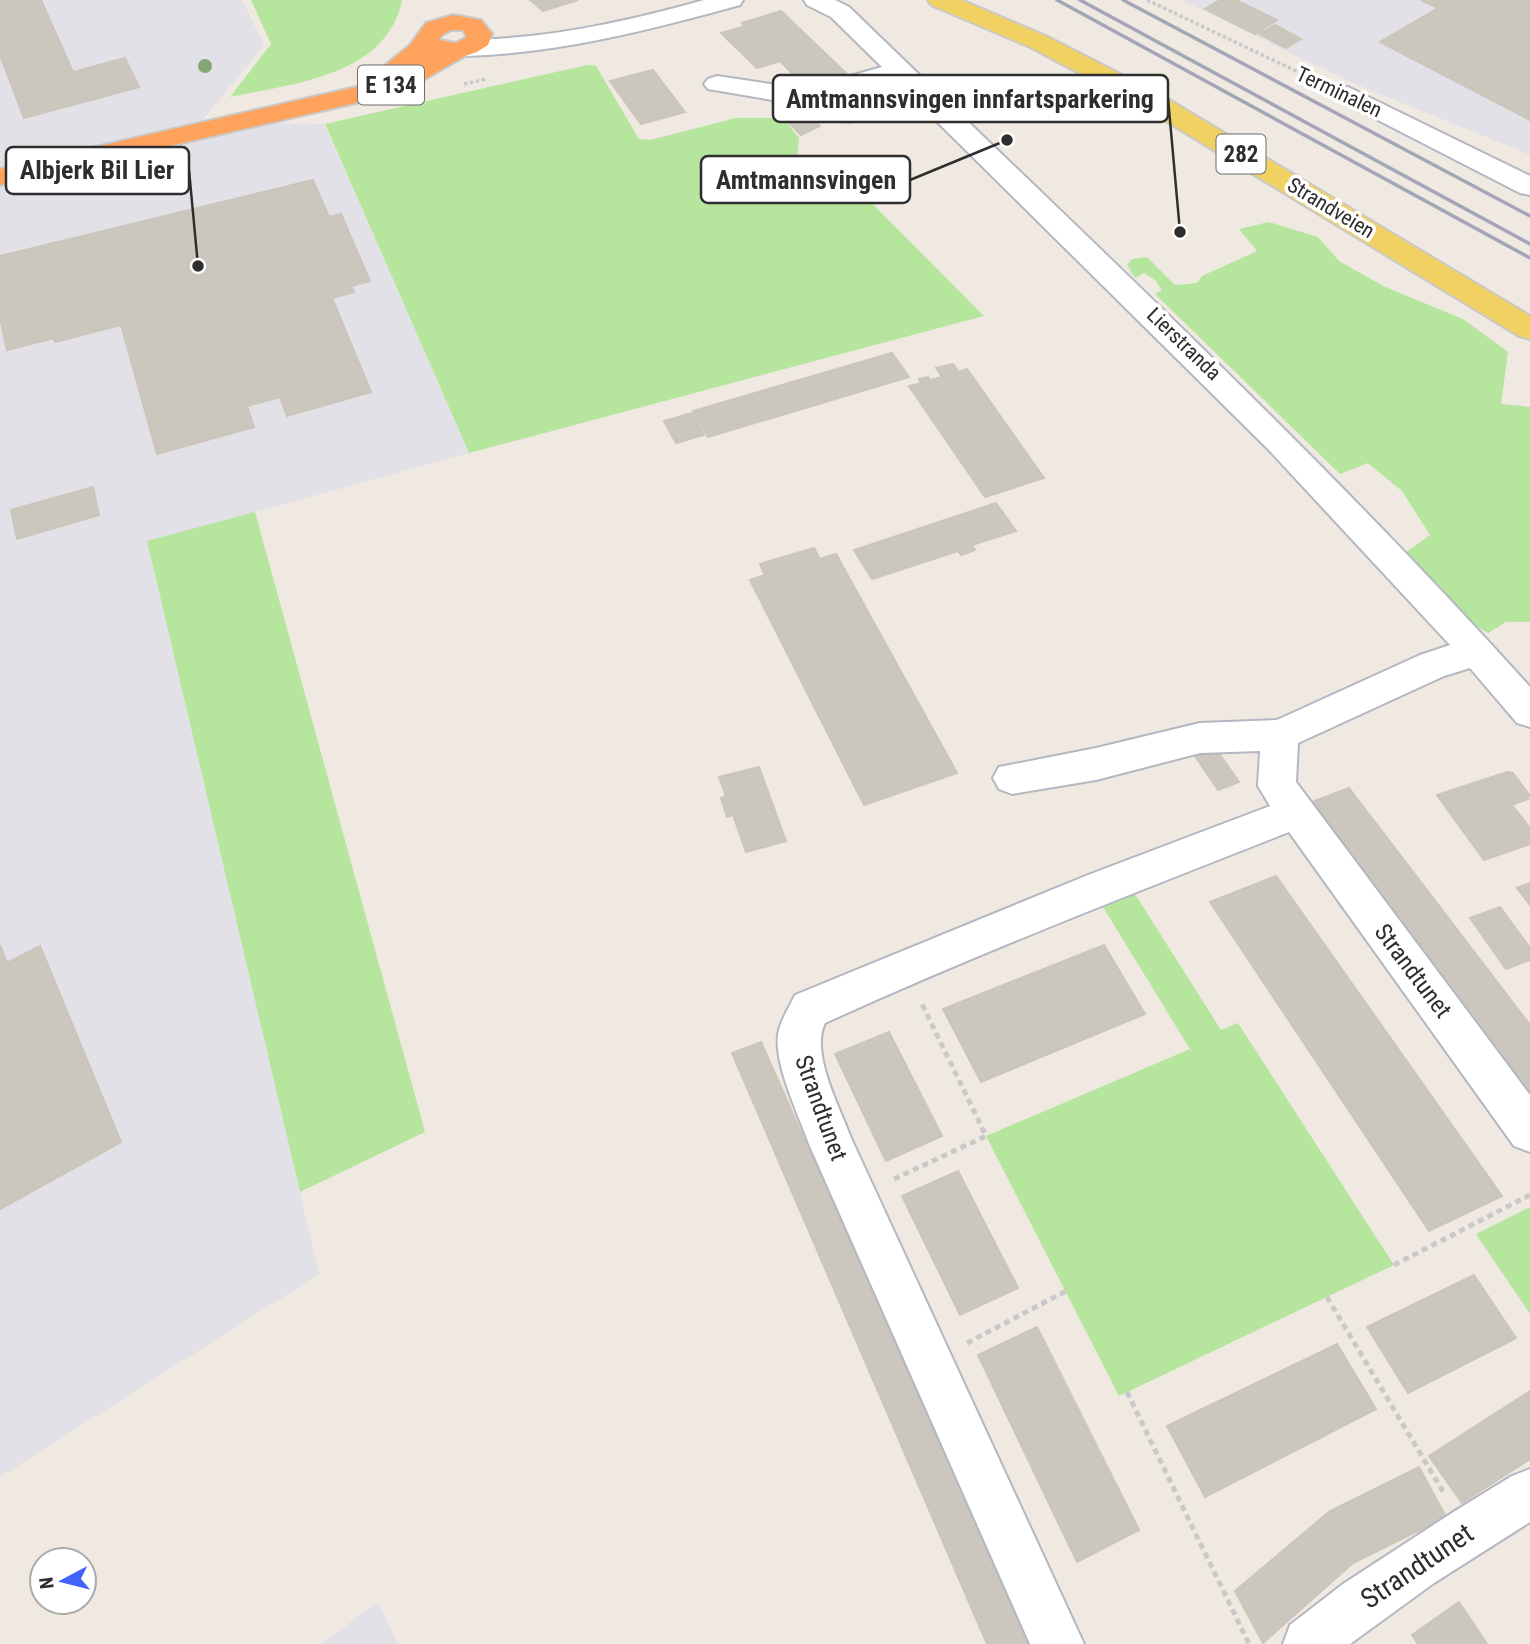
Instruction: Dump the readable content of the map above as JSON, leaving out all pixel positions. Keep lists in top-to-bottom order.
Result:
{
  "streets": {
    "highway": ["E 134"],
    "main road": ["282", "Strandveien"],
    "street": ["Terminalen", "Lierstranda", "Strandtunet"]
  },
  "places": ["Amtmannsvingen", "Amtmannsvingen innfartsparkering", "Albjerk Bil Lier"],
  "north": "left"
}
